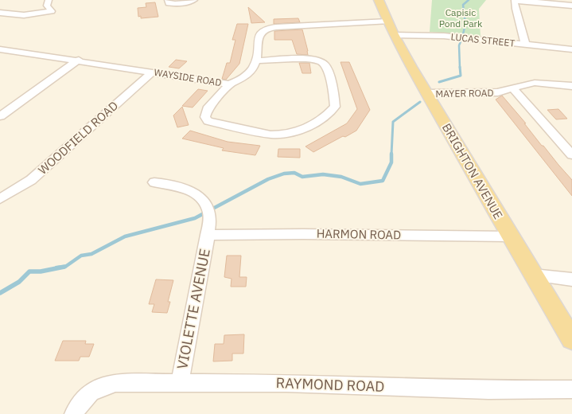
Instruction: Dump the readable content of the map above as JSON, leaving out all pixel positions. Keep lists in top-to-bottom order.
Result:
{
  "streets": {
    "main road": ["BRIGHTON AVENUE"],
    "street": [
      "LUCAS STREET",
      "WAYSIDE ROAD",
      "MAYER ROAD",
      "WOODFIELD ROAD",
      "HARMON ROAD",
      "VIOLETTE AVENUE",
      "RAYMOND ROAD"
    ]
  },
  "crossings": [
    ["LUCAS STREET", "BRIGHTON AVENUE"],
    ["WAYSIDE ROAD", "WOODFIELD ROAD"],
    ["MAYER ROAD", "BRIGHTON AVENUE"],
    ["BRIGHTON AVENUE", "HARMON ROAD"],
    ["HARMON ROAD", "VIOLETTE AVENUE"],
    ["VIOLETTE AVENUE", "RAYMOND ROAD"]
  ],
  "parks": ["Capisic Pond Park"]
}
